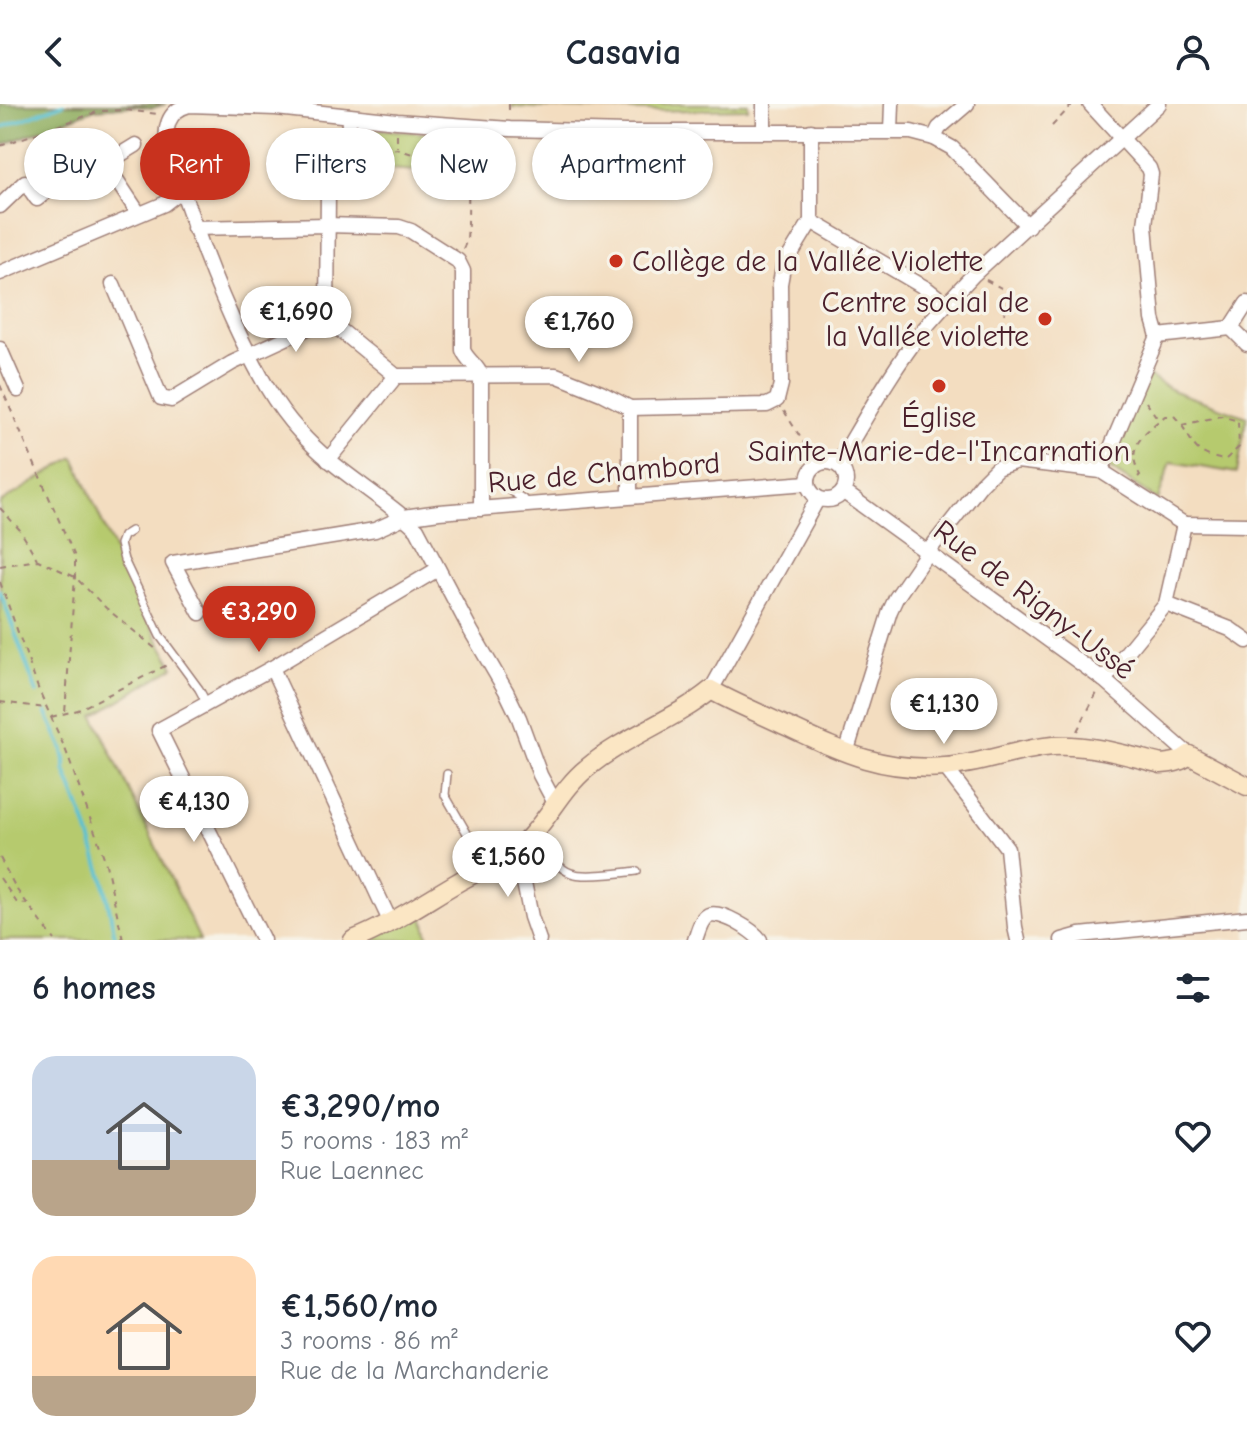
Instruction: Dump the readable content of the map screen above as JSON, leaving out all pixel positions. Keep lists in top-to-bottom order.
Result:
{
  "streets": {
    "street": ["Rue de Chambord", "Rue de Rigny-Ussé"]
  },
  "crossings": [
    ["Rue de Chambord", "Rue de Rigny-Ussé"]
  ],
  "places": ["Collège de la Vallée Violette", "Centre social de la Vallée violette", "Église Sainte-Marie-de-l'Incarnation"],
  "page": {
    "header": "Casavia",
    "chip": [
      "Buy",
      "Rent",
      "Filters",
      "New",
      "Apartment"
    ],
    "price": [
      "€1,690",
      "€1,760",
      "€3,290",
      "€1,130",
      "€4,130",
      "€1,560"
    ],
    "heading": "6 homes",
    "list": [
      {
        "name": "€3,290/mo",
        "note": "5 rooms · 183 m² · Rue Laennec"
      },
      {
        "name": "€1,560/mo",
        "note": "3 rooms · 86 m² · Rue de la Marchanderie"
      }
    ]
  }
}
